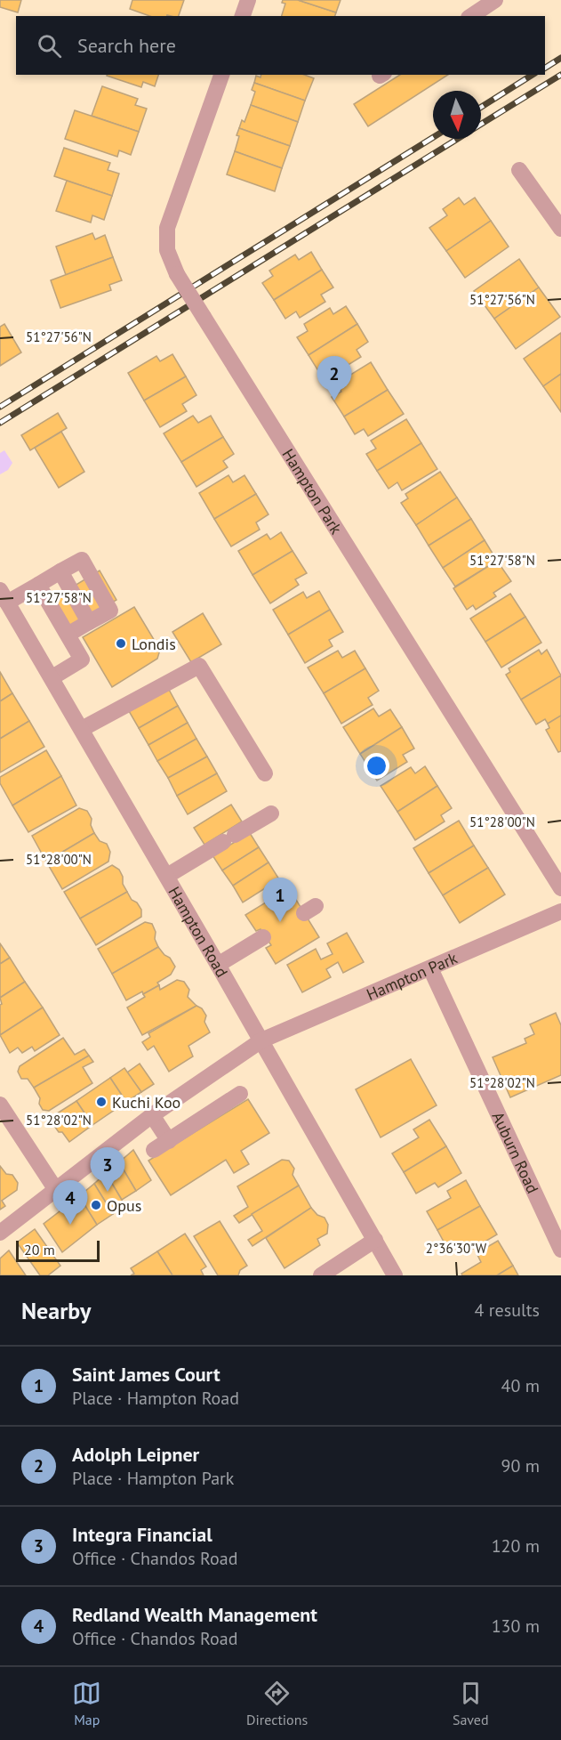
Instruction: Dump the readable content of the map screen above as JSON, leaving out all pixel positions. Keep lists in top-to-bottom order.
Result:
{
  "streets": {
    "street": ["Hampton Park", "Hampton Road", "Auburn Road"]
  },
  "crossings": [
    ["Hampton Park", "Hampton Road"],
    ["Hampton Park", "Auburn Road"]
  ],
  "places": ["Londis", "Kuchi Koo", "Opus"],
  "scale_bar": "20 m",
  "north": "bottom",
  "page": {
    "search": "Search here",
    "pins": [
      "2",
      "1",
      "3",
      "4"
    ],
    "scale": "20 m",
    "heading": ["Nearby", "4 results"],
    "list": [
      {
        "mark": "1",
        "name": "Saint James Court",
        "note": "Place · Hampton Road",
        "value": "40 m"
      },
      {
        "mark": "2",
        "name": "Adolph Leipner",
        "note": "Place · Hampton Park",
        "value": "90 m"
      },
      {
        "mark": "3",
        "name": "Integra Financial",
        "note": "Office · Chandos Road",
        "value": "120 m"
      },
      {
        "mark": "4",
        "name": "Redland Wealth Management",
        "note": "Office · Chandos Road",
        "value": "130 m"
      }
    ],
    "nav": ["Map", "Directions", "Saved"]
  },
  "coordinates": [
    "51°27'56\"N",
    "51°27'58\"N",
    "51°28'00\"N",
    "51°28'02\"N",
    "2°36'30\"W"
  ]
}
